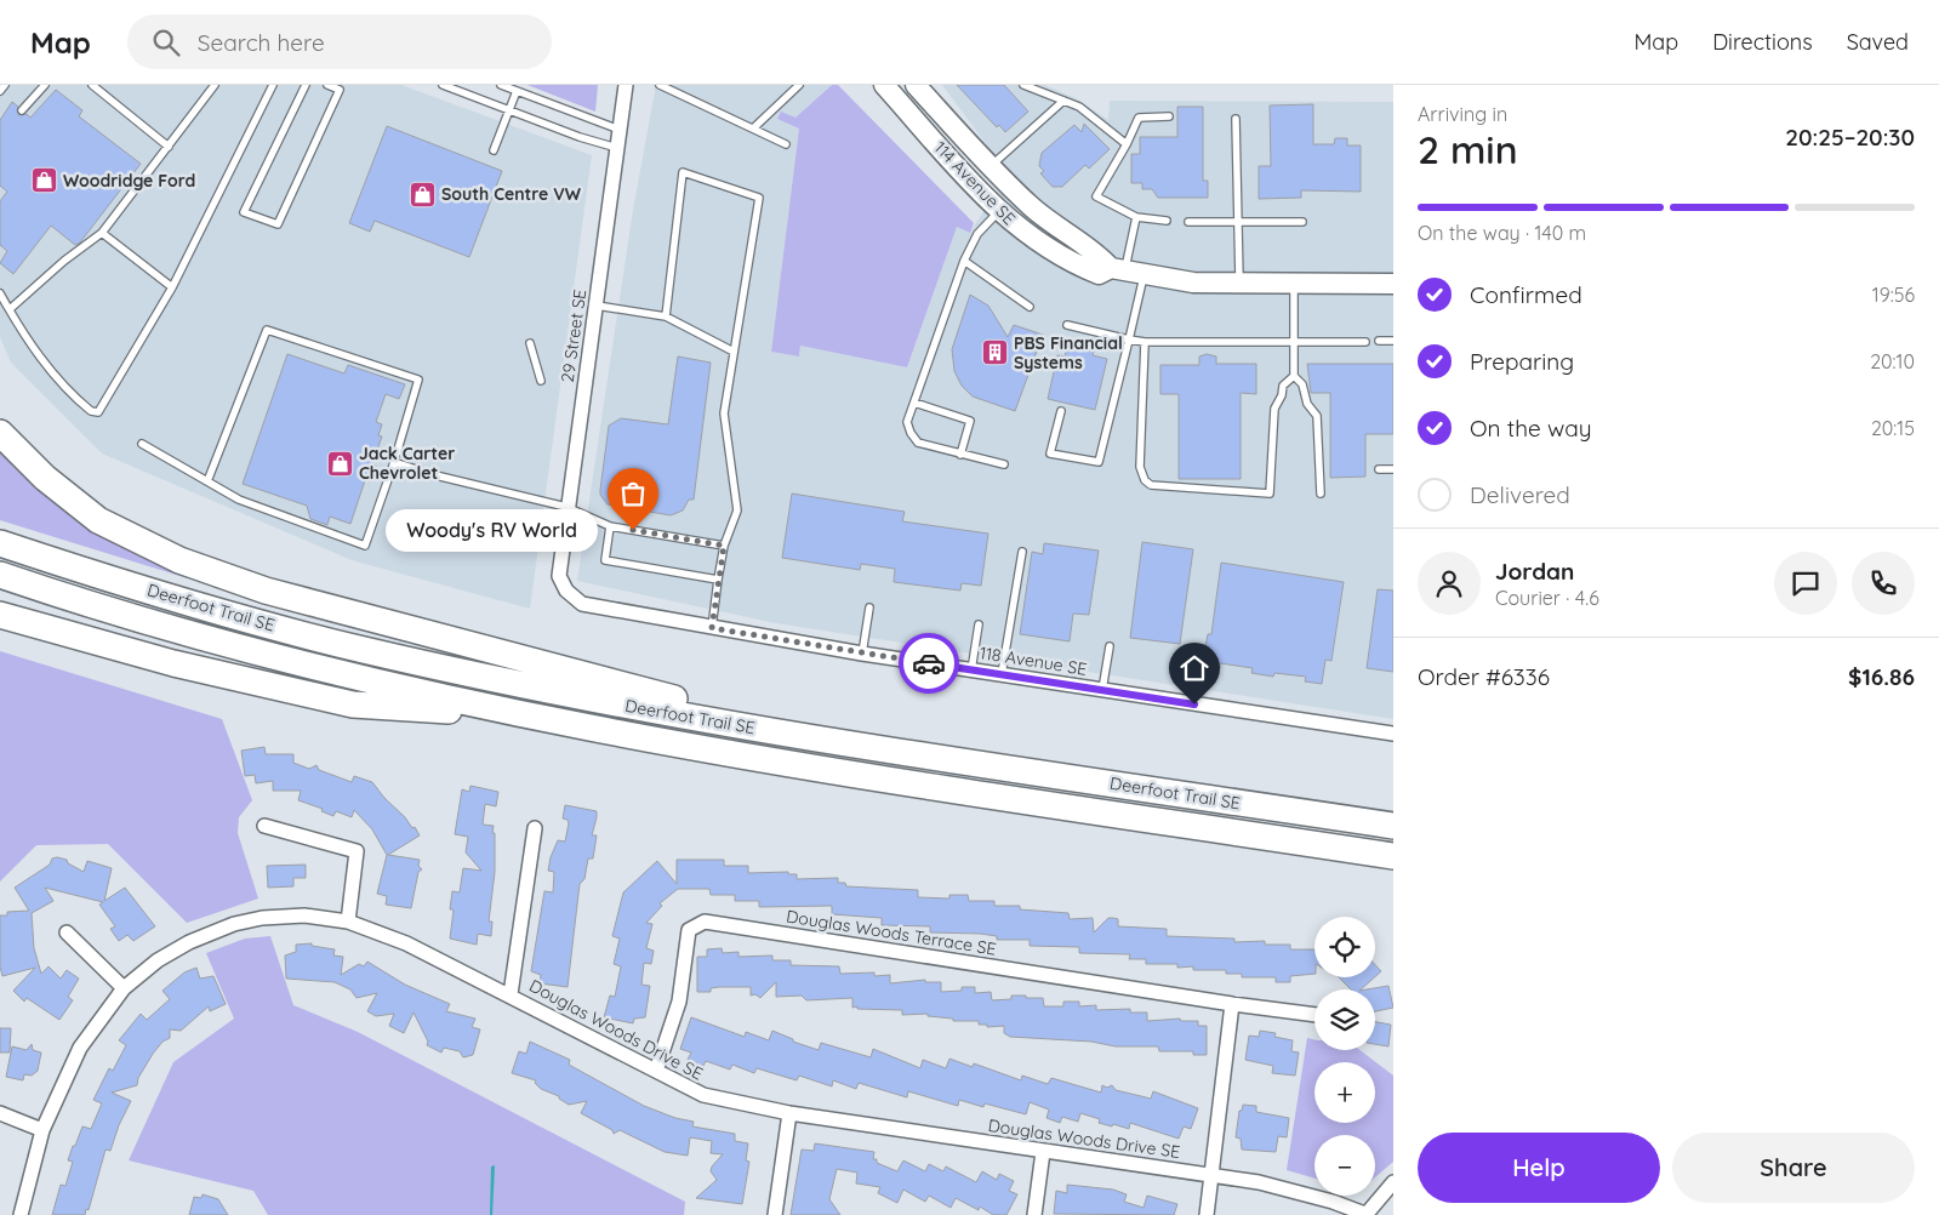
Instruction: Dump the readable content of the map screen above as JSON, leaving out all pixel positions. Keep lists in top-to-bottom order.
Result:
{
  "streets": {
    "highway": ["Deerfoot Trail SE"],
    "main road": ["114 Avenue SE"],
    "street": [
      "29 Street SE",
      "118 Avenue SE",
      "Douglas Woods Terrace SE",
      "Douglas Woods Drive SE"
    ]
  },
  "crossings": [
    ["29 Street SE", "118 Avenue SE"],
    ["Douglas Woods Terrace SE", "Douglas Woods Drive SE"]
  ],
  "places": {
    "shop": ["Woodridge Ford", "South Centre VW", "Jack Carter Chevrolet"],
    "building": ["PBS Financial Systems"],
    "other": ["Woody's RV World"]
  },
  "page": {
    "header": "Map",
    "search": "Search here",
    "nav": ["Map", "Directions", "Saved"],
    "heading": ["2 min", "Arriving in", "20:25–20:30"],
    "panel": [
      "Jordan",
      "Courier · 4.6",
      "Order #6336",
      "$16.86"
    ],
    "bar": "On the way · 140 m",
    "list": [
      ["Confirmed", "19:56"],
      ["Preparing", "20:10"],
      ["On the way", "20:15"],
      "Delivered"
    ],
    "bubble": "Woody's RV World",
    "map_buttons": ["+", "−"],
    "buttons": ["Help", "Share"]
  }
}
